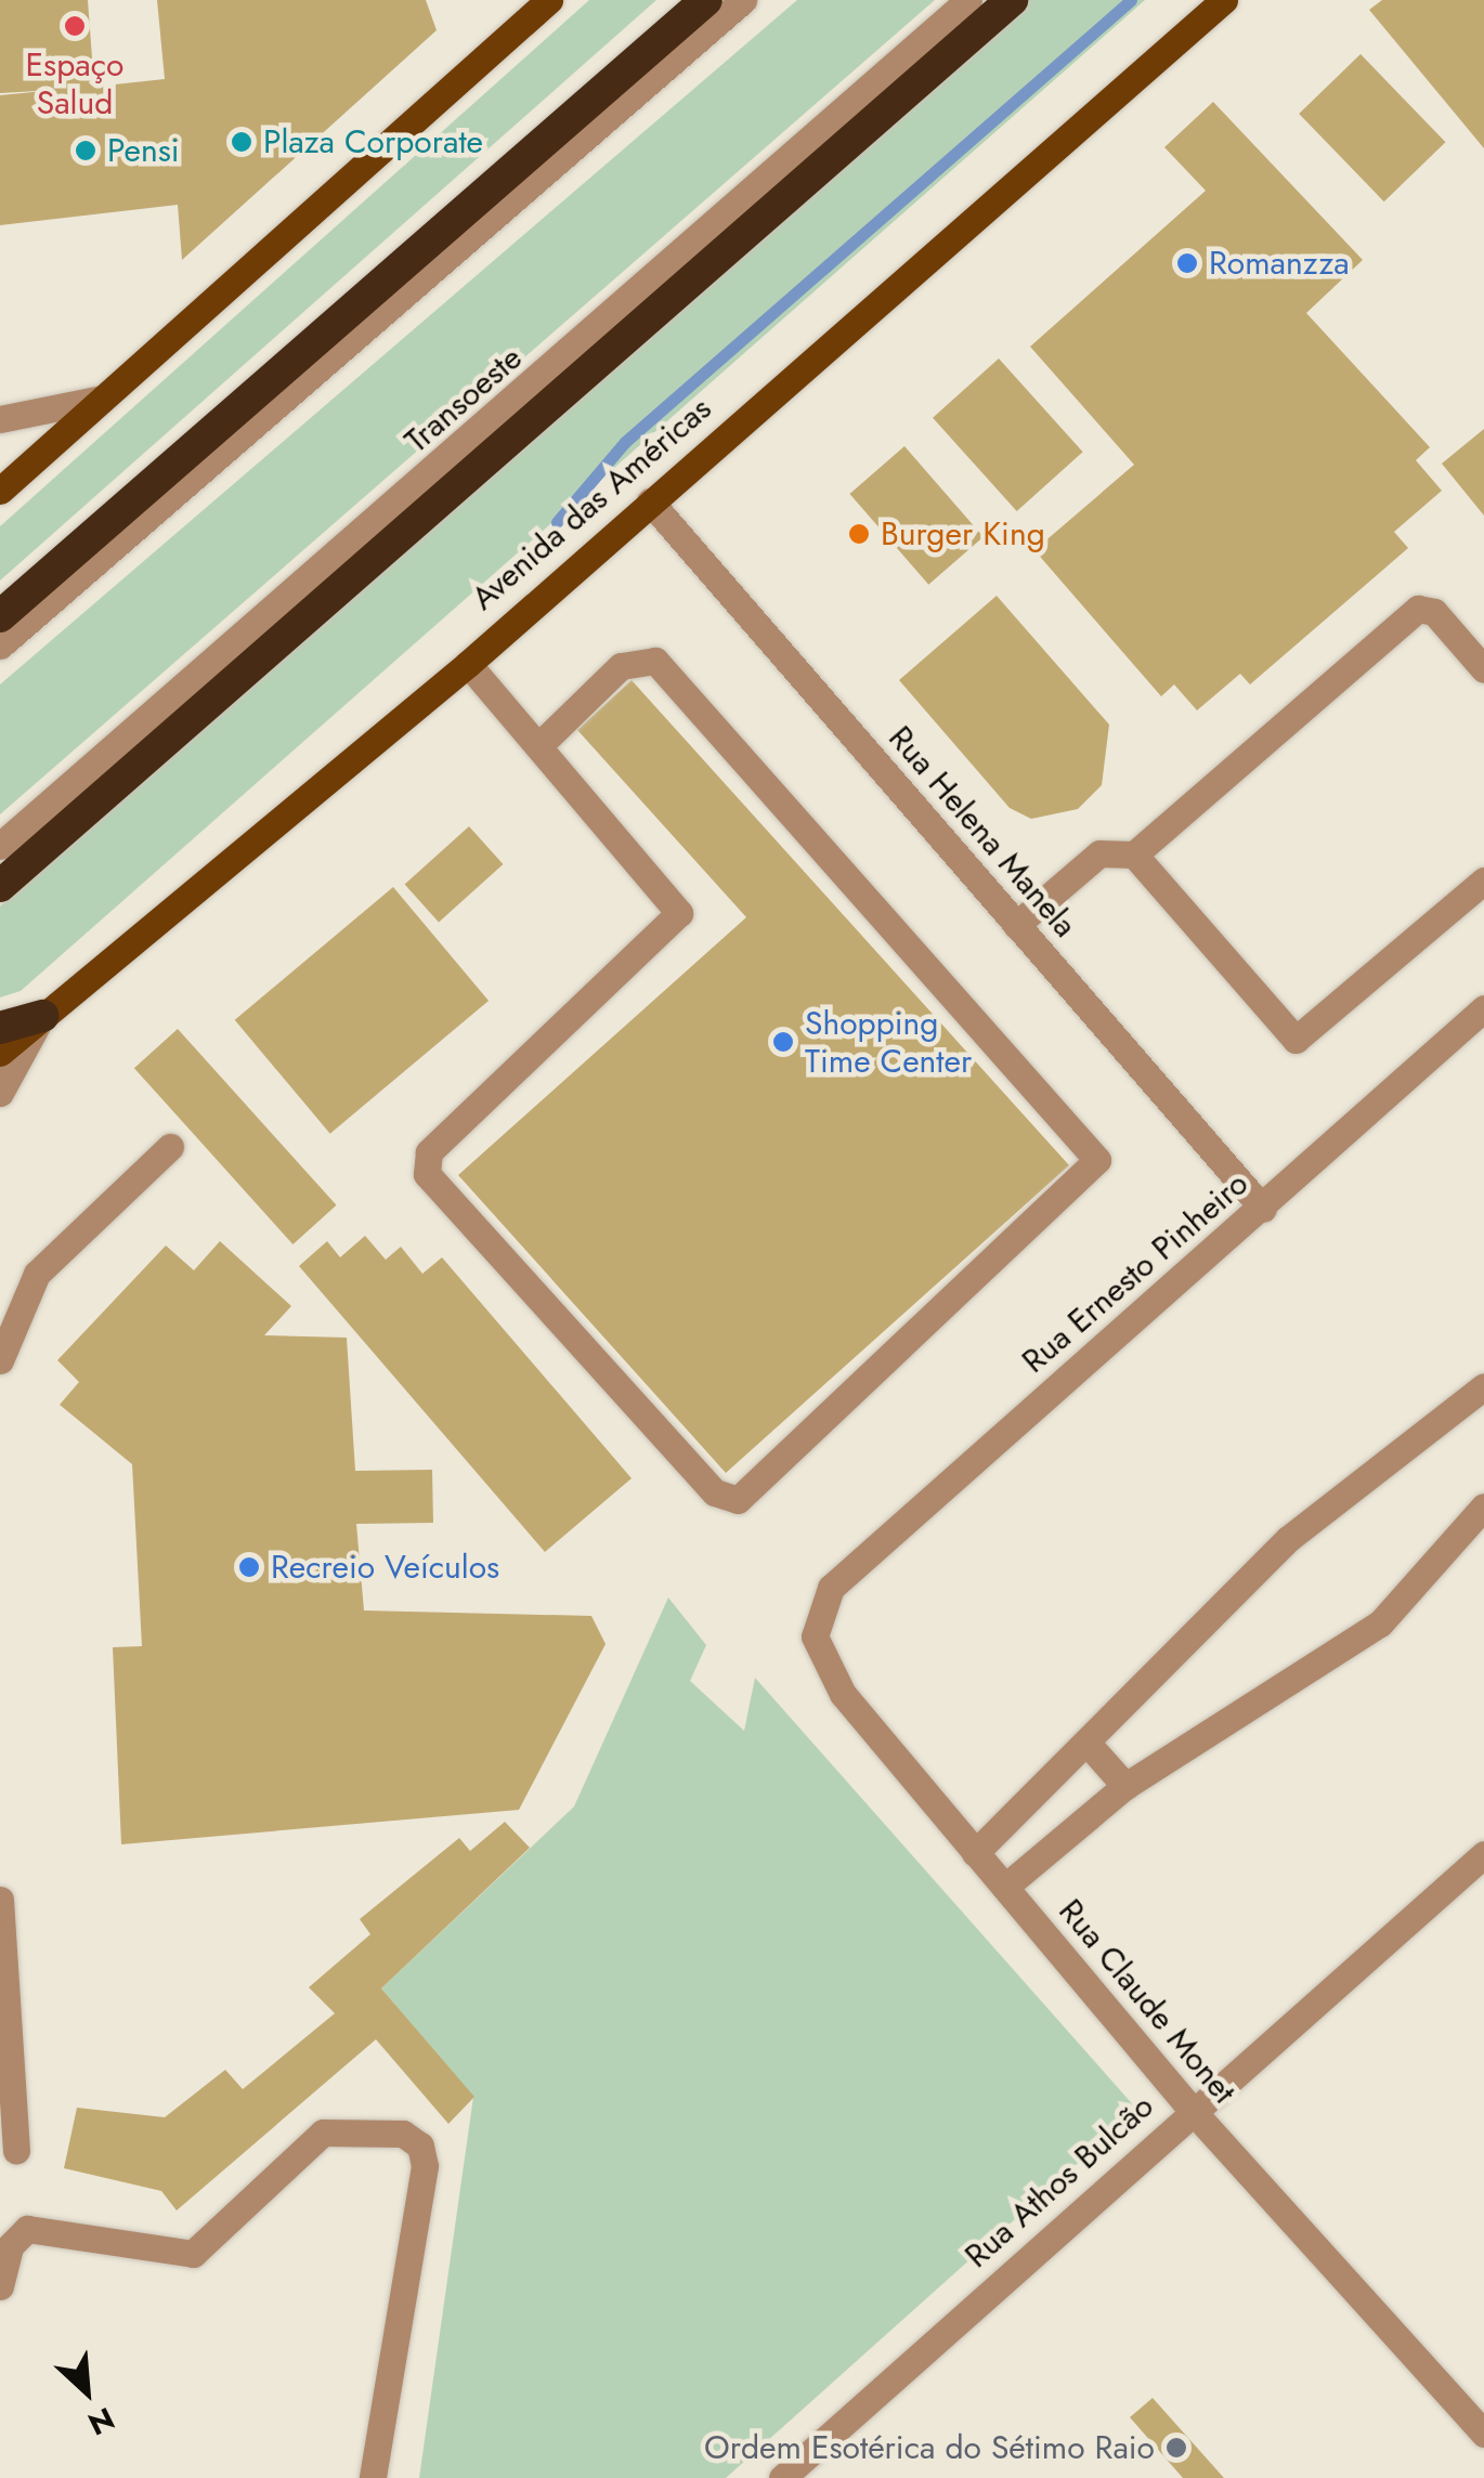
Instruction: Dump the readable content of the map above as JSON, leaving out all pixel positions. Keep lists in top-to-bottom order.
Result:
{
  "streets": {
    "main road": ["Avenida das Américas"],
    "street": [
      "Transoeste",
      "Rua Helena Manela",
      "Rua Ernesto Pinheiro",
      "Rua Claude Monet",
      "Rua Athos Bulcão"
    ]
  },
  "crossings": [
    ["Avenida das Américas", "Rua Helena Manela"],
    ["Rua Helena Manela", "Rua Ernesto Pinheiro"],
    ["Rua Ernesto Pinheiro", "Rua Claude Monet"],
    ["Rua Claude Monet", "Rua Athos Bulcão"]
  ],
  "places": [
    "Espaço Salud",
    "Plaza Corporate",
    "Pensi",
    "Romanzza",
    "Burger King",
    "Shopping Time Center",
    "Recreio Veículos",
    "Ordem Esotérica do Sétimo Raio"
  ],
  "north": "bottom right"
}
